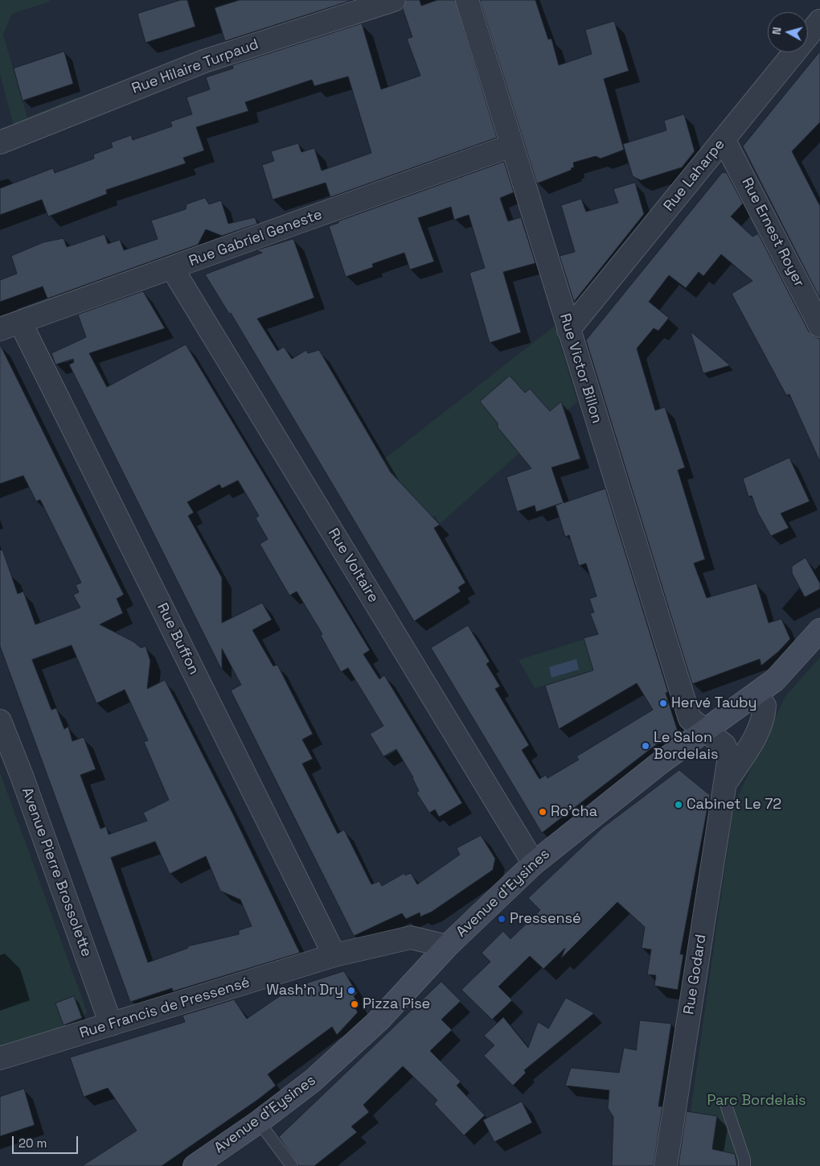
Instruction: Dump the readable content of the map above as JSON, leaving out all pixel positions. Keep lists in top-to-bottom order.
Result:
{
  "streets": {
    "street": [
      "Rue Hilaire Turpaud",
      "Rue Laharpe",
      "Rue Ernest Royer",
      "Rue Gabriel Geneste",
      "Rue Victor Billon",
      "Rue Voltaire",
      "Rue Buffon",
      "Avenue Pierre Brossolette",
      "Avenue d'Eysines",
      "Rue Godard",
      "Rue Francis de Pressensé"
    ]
  },
  "crossings": [
    ["Rue Laharpe", "Rue Ernest Royer"],
    ["Rue Laharpe", "Rue Victor Billon"],
    ["Rue Gabriel Geneste", "Rue Victor Billon"],
    ["Rue Gabriel Geneste", "Rue Voltaire"],
    ["Rue Gabriel Geneste", "Rue Buffon"],
    ["Rue Victor Billon", "Avenue d'Eysines"],
    ["Rue Victor Billon", "Rue Godard"],
    ["Rue Voltaire", "Avenue d'Eysines"],
    ["Rue Buffon", "Rue Francis de Pressensé"],
    ["Avenue Pierre Brossolette", "Rue Francis de Pressensé"],
    ["Avenue d'Eysines", "Rue Francis de Pressensé"]
  ],
  "parks": ["Parc Bordelais"],
  "places": [
    "Hervé Tauby",
    "Le Salon Bordelais",
    "Cabinet Le 72",
    "Ro'cha",
    "Pressensé",
    "Wash'n Dry",
    "Pizza Pise"
  ],
  "scale_bar": "20 m",
  "north": "left"
}
